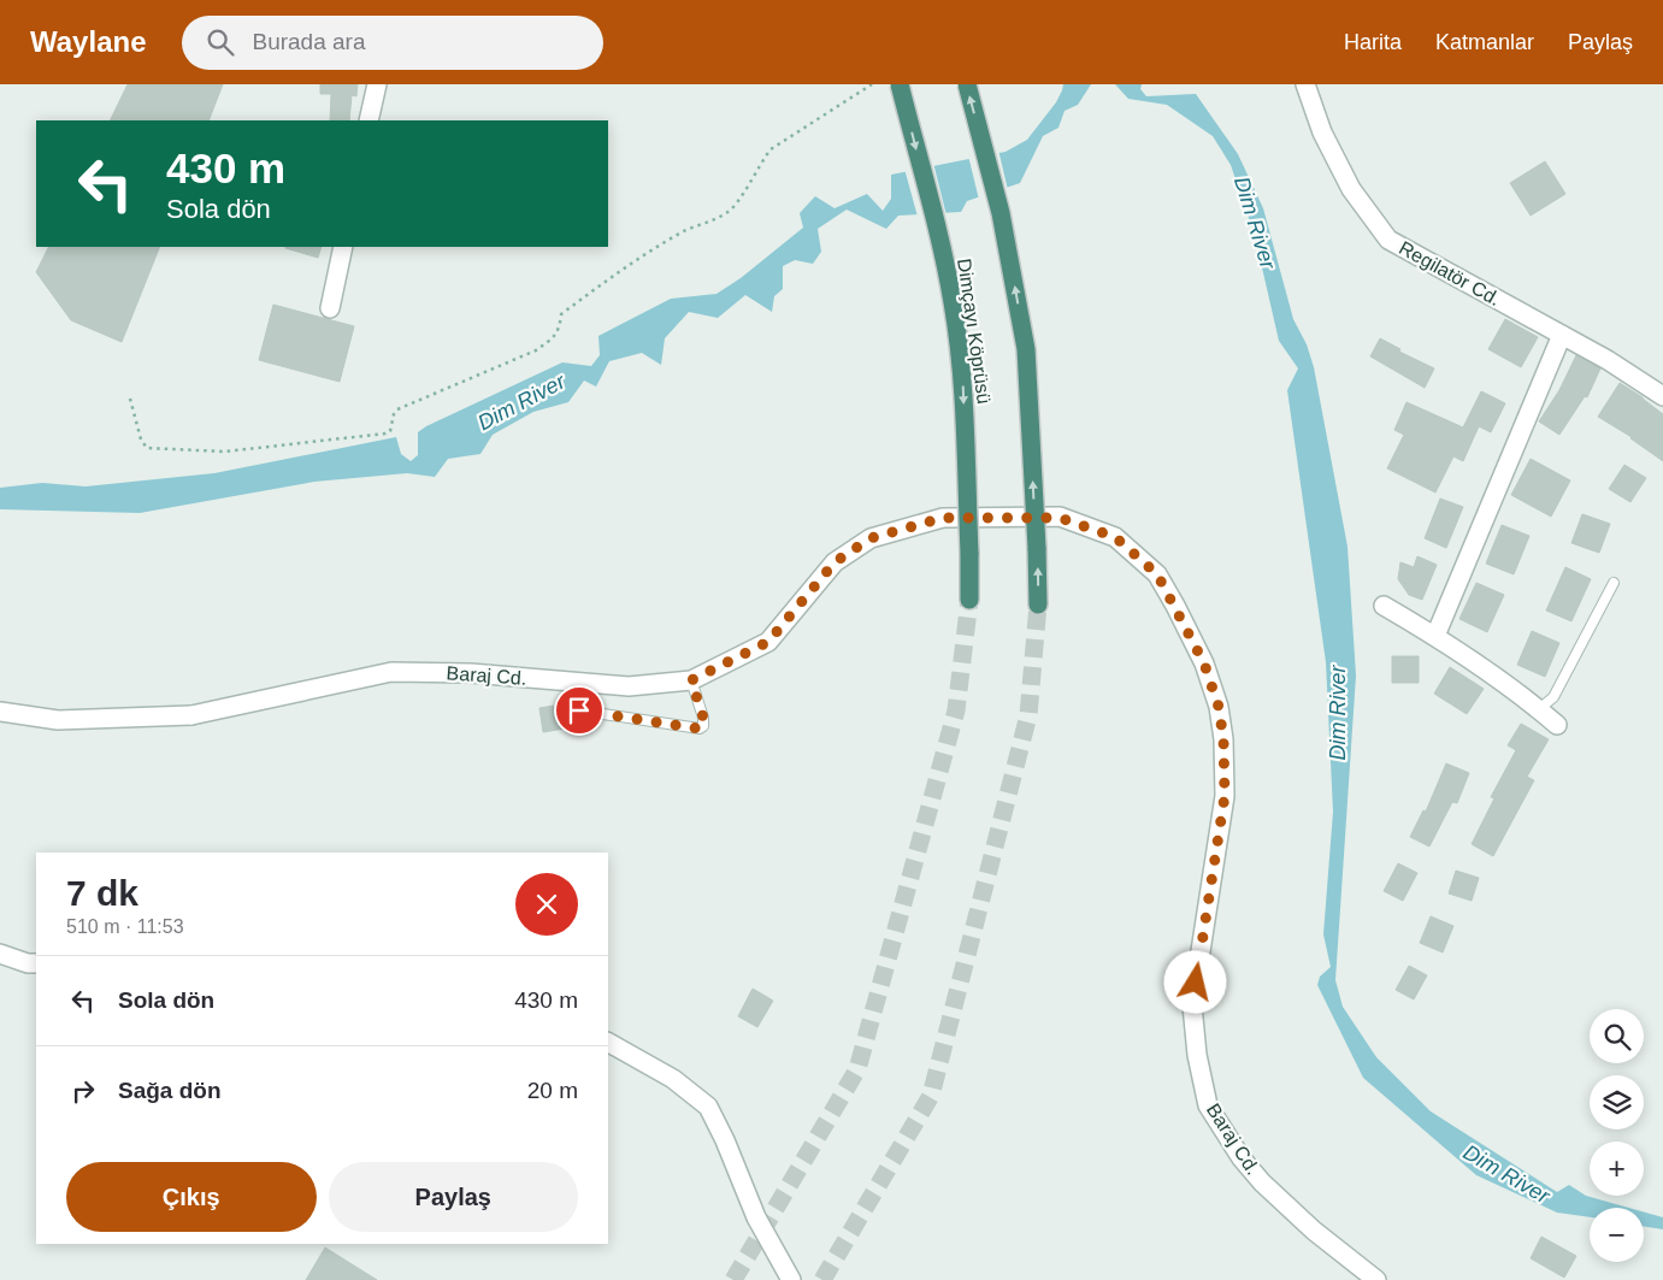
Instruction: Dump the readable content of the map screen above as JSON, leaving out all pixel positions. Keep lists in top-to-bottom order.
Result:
{
  "streets": {
    "highway": ["Dimçayı Köprüsü"],
    "street": ["Regilatör Cd.", "Baraj Cd."]
  },
  "water": ["Dim River"],
  "page": {
    "header": "Waylane",
    "search": "Burada ara",
    "nav": ["Harita", "Katmanlar", "Paylaş"],
    "turn": ["430 m", "Sola dön"],
    "heading": ["7 dk", "510 m · 11:53"],
    "list": [
      {
        "name": "Sola dön",
        "value": "430 m"
      },
      {
        "name": "Sağa dön",
        "value": "20 m"
      }
    ],
    "map_buttons": ["+", "−"],
    "buttons": ["Çıkış", "Paylaş"]
  }
}
